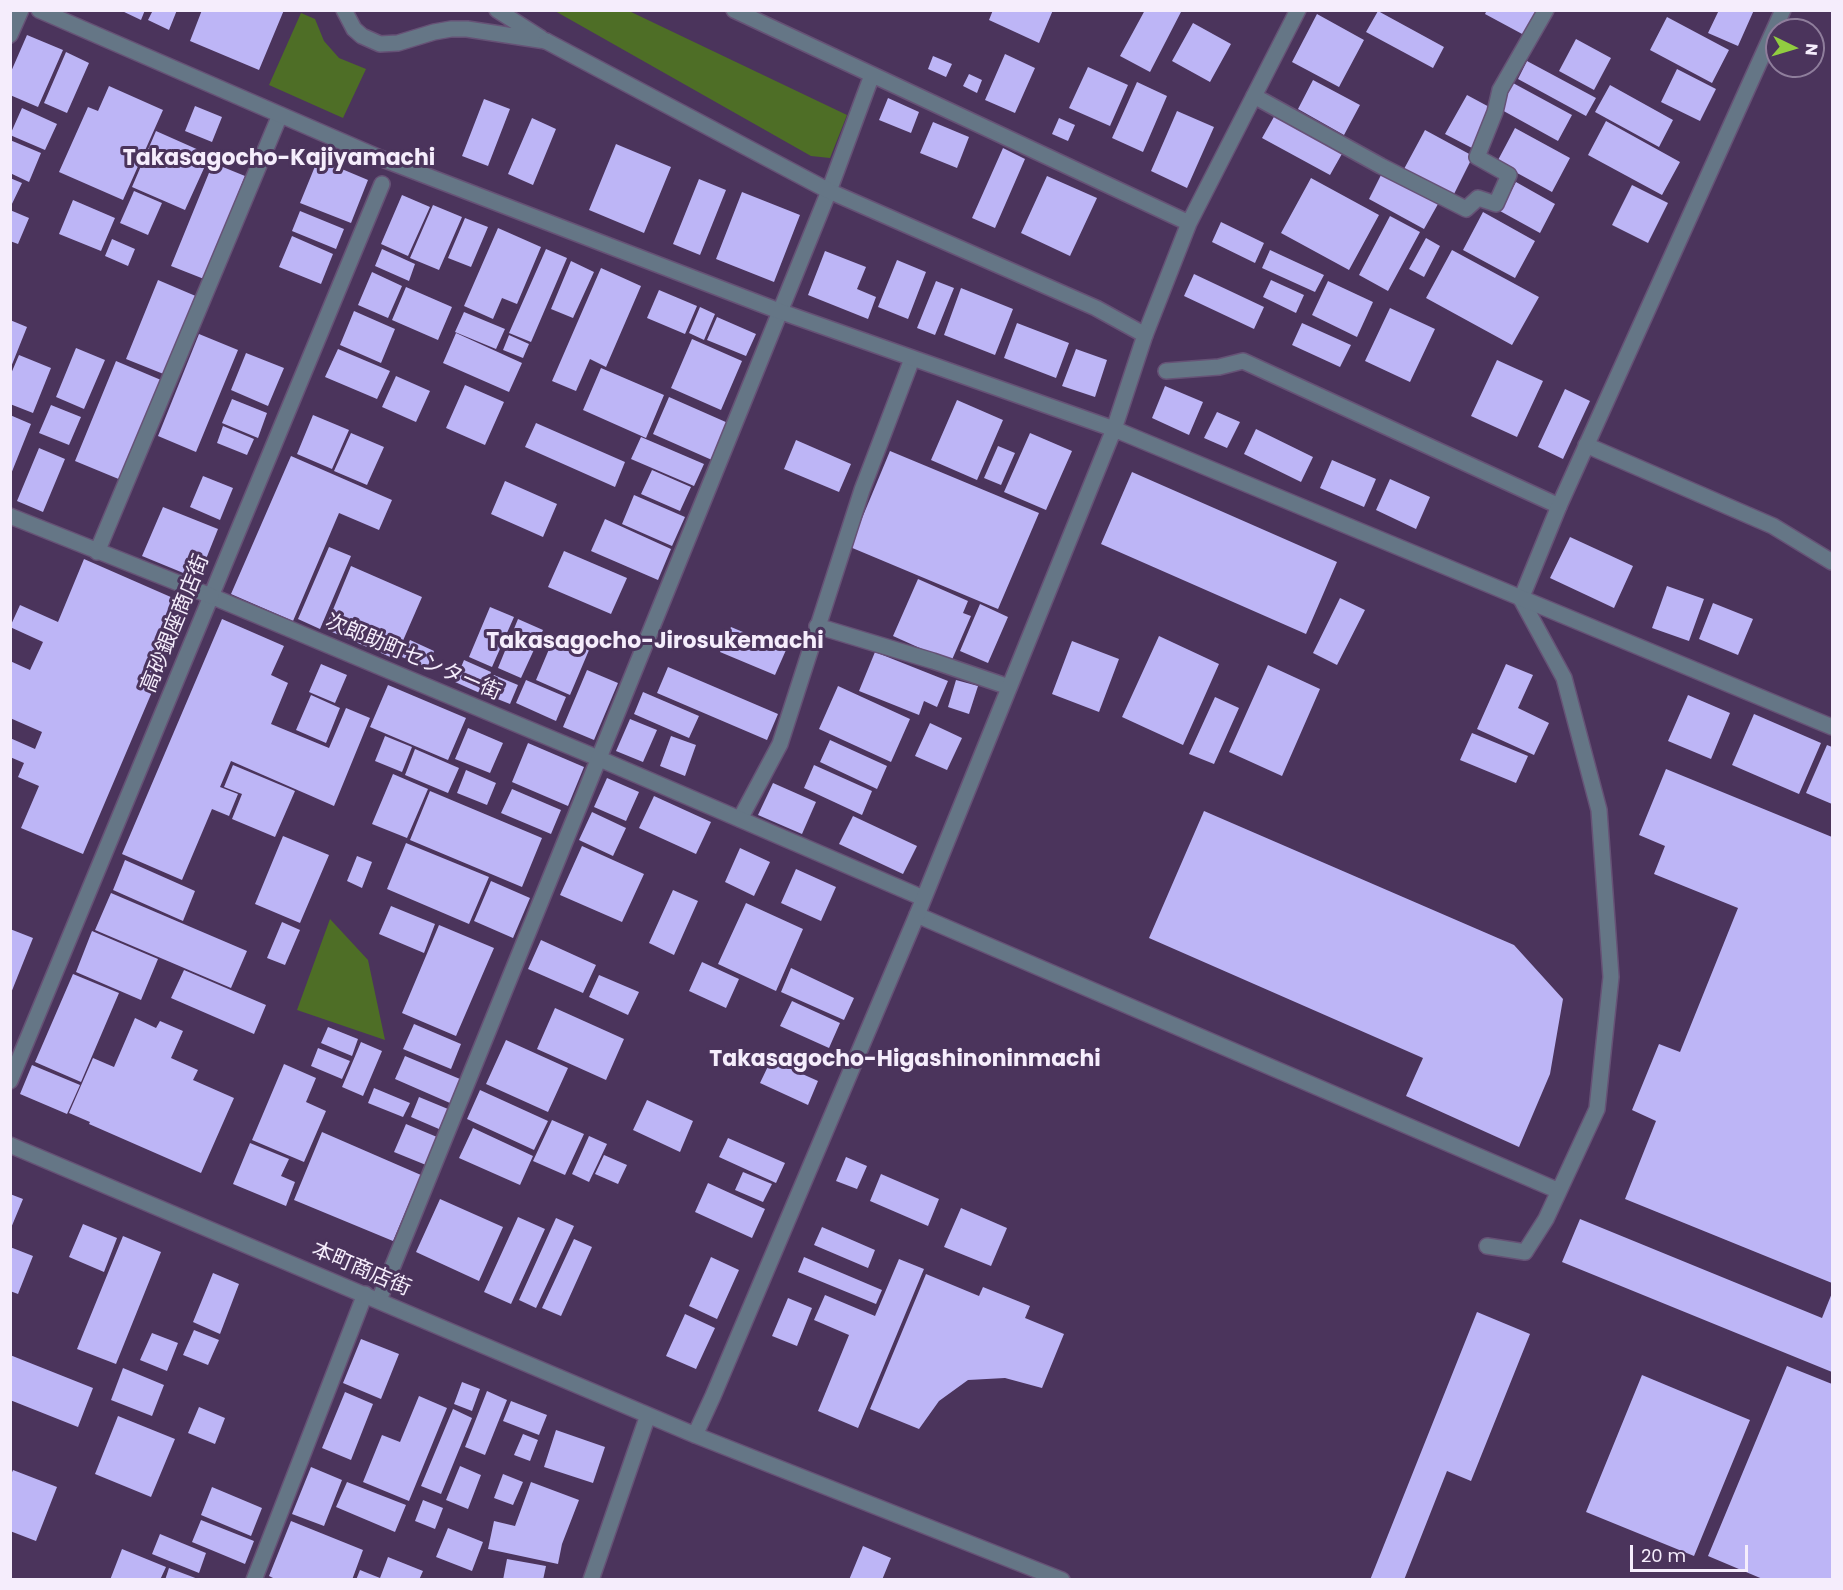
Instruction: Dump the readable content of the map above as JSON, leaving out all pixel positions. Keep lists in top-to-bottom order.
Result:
{
  "streets": {
    "street": ["高砂銀座商店街", "次郎助町センター街", "本町商店街"]
  },
  "crossings": [
    ["高砂銀座商店街", "次郎助町センター街"]
  ],
  "districts": ["Takasagocho-Kajiyamachi", "Takasagocho-Jirosukemachi", "Takasagocho-Higashinoninmachi"],
  "scale_bar": "20 m",
  "north": "right"
}
